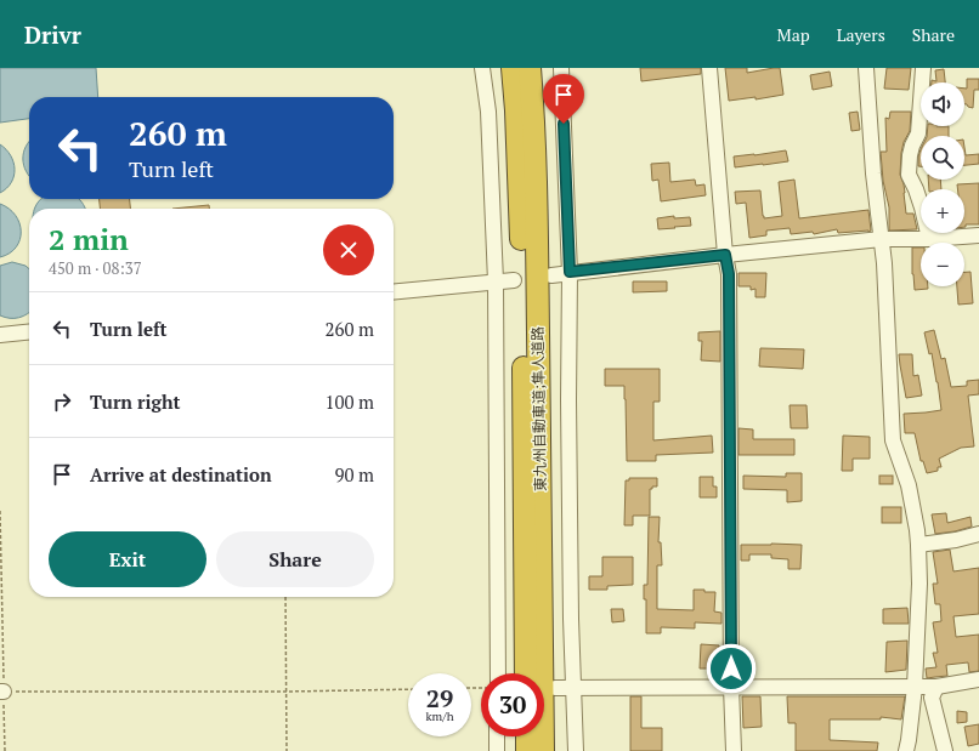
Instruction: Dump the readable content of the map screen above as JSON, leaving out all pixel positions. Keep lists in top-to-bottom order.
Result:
{
  "streets": {
    "highway": ["東九州自動車道;隼人道路"]
  },
  "page": {
    "header": "Drivr",
    "nav": ["Map", "Layers", "Share"],
    "map_buttons": ["+", "−"],
    "turn": ["260 m", "Turn left"],
    "heading": ["2 min", "450 m · 08:37"],
    "list": [
      {
        "name": "Turn left",
        "value": "260 m"
      },
      {
        "name": "Turn right",
        "value": "100 m"
      },
      {
        "name": "Arrive at destination",
        "value": "90 m"
      }
    ],
    "buttons": ["Exit", "Share"],
    "speed": "29 km/h",
    "limit": "30"
  }
}
